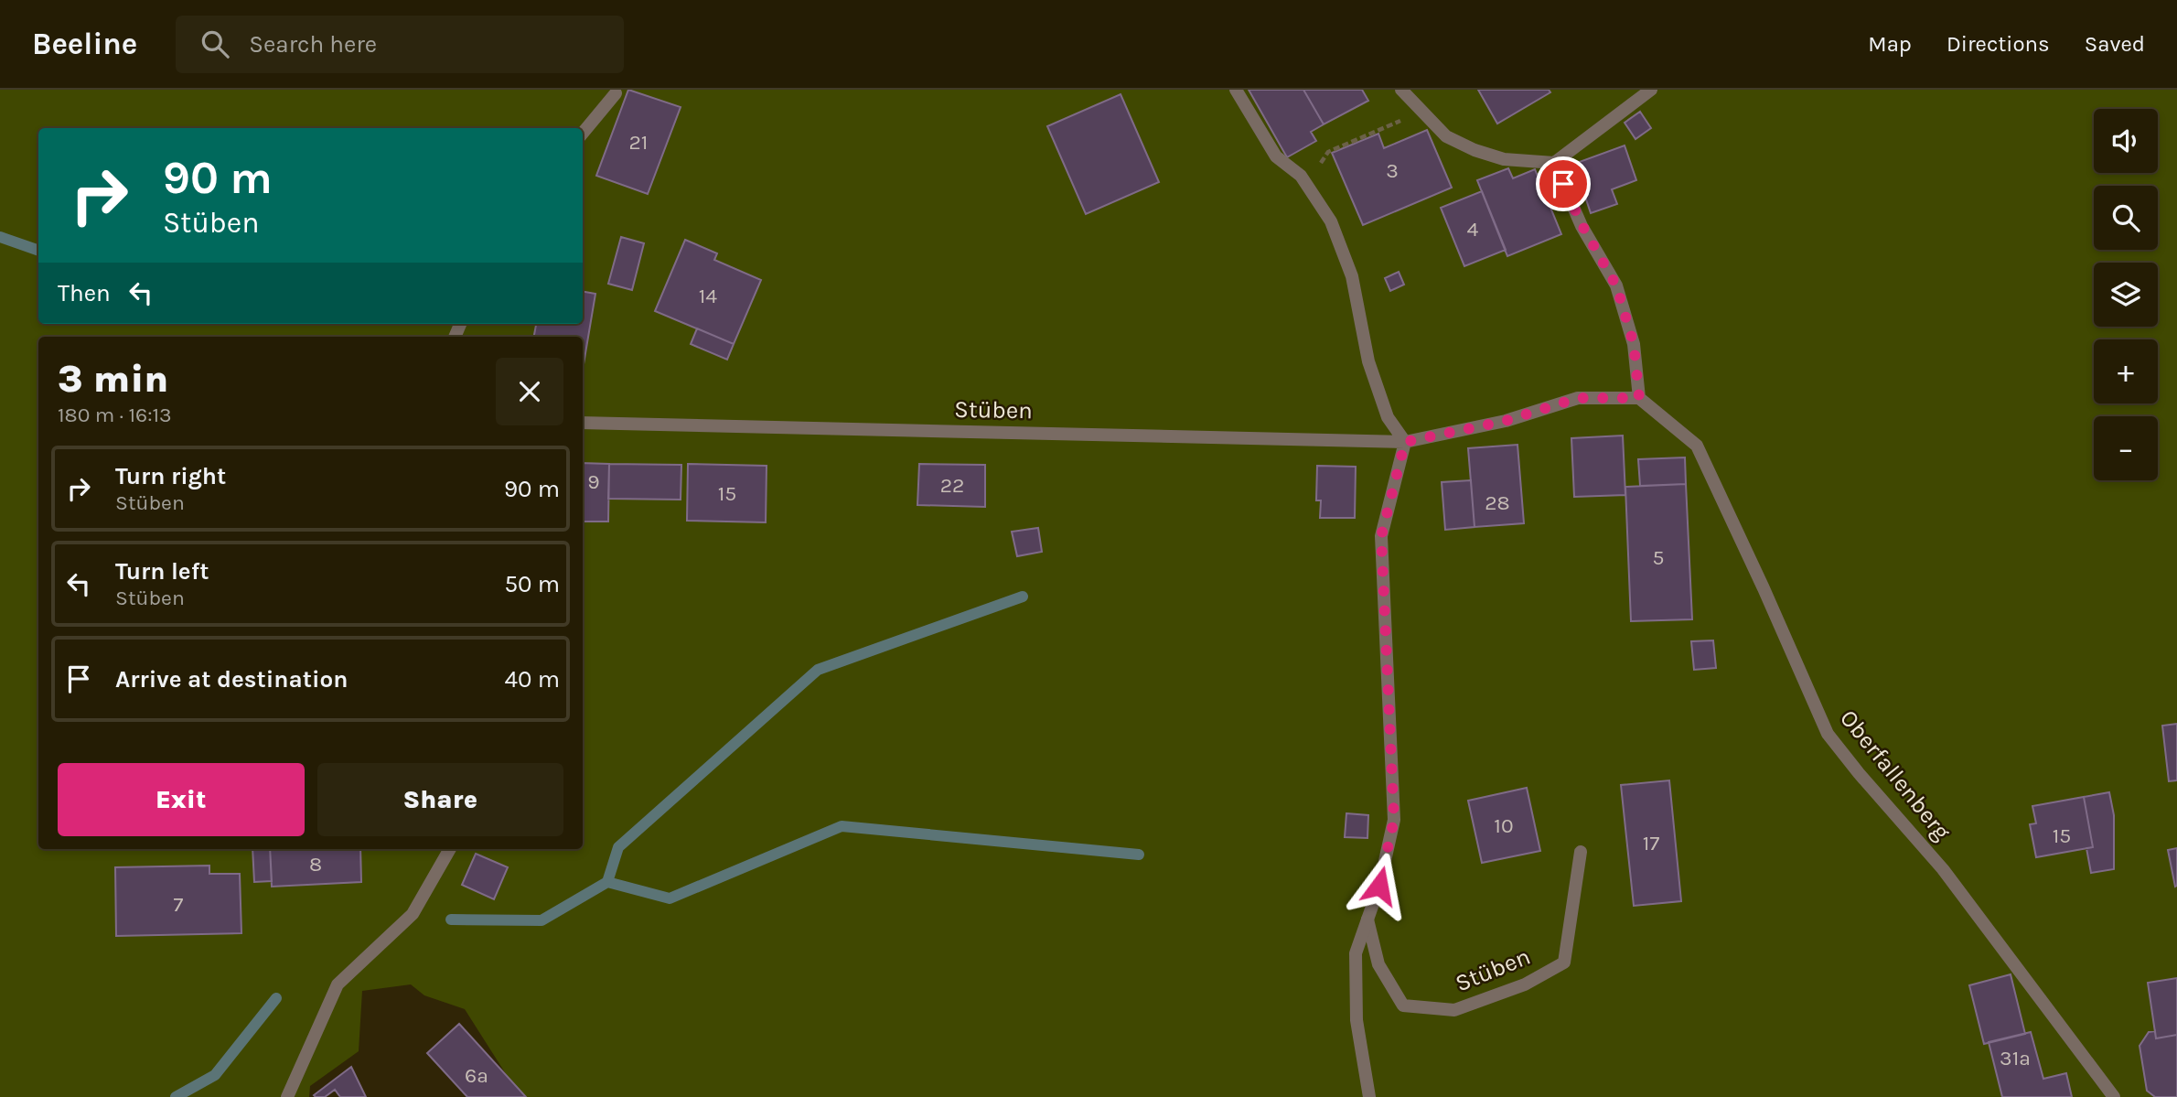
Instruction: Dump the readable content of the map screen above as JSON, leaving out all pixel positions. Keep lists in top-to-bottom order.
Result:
{
  "streets": {
    "street": ["Stüben", "Oberfallenberg"]
  },
  "crossings": [
    ["Stüben", "Oberfallenberg"]
  ],
  "house_numbers": [
    "21",
    "3",
    "4",
    "14",
    "9",
    "22",
    "15",
    "28",
    "5",
    "10",
    "15",
    "17",
    "8",
    "7",
    "31a",
    "6a"
  ],
  "page": {
    "header": "Beeline",
    "search": "Search here",
    "nav": ["Map", "Directions", "Saved"],
    "map_buttons": ["+", "−"],
    "turn": ["90 m", "Stüben"],
    "then": "Then",
    "heading": ["3 min", "180 m · 16:13"],
    "list": [
      {
        "name": "Turn right",
        "note": "Stüben",
        "value": "90 m"
      },
      {
        "name": "Turn left",
        "note": "Stüben",
        "value": "50 m"
      },
      {
        "name": "Arrive at destination",
        "value": "40 m"
      }
    ],
    "buttons": ["Exit", "Share"]
  }
}
